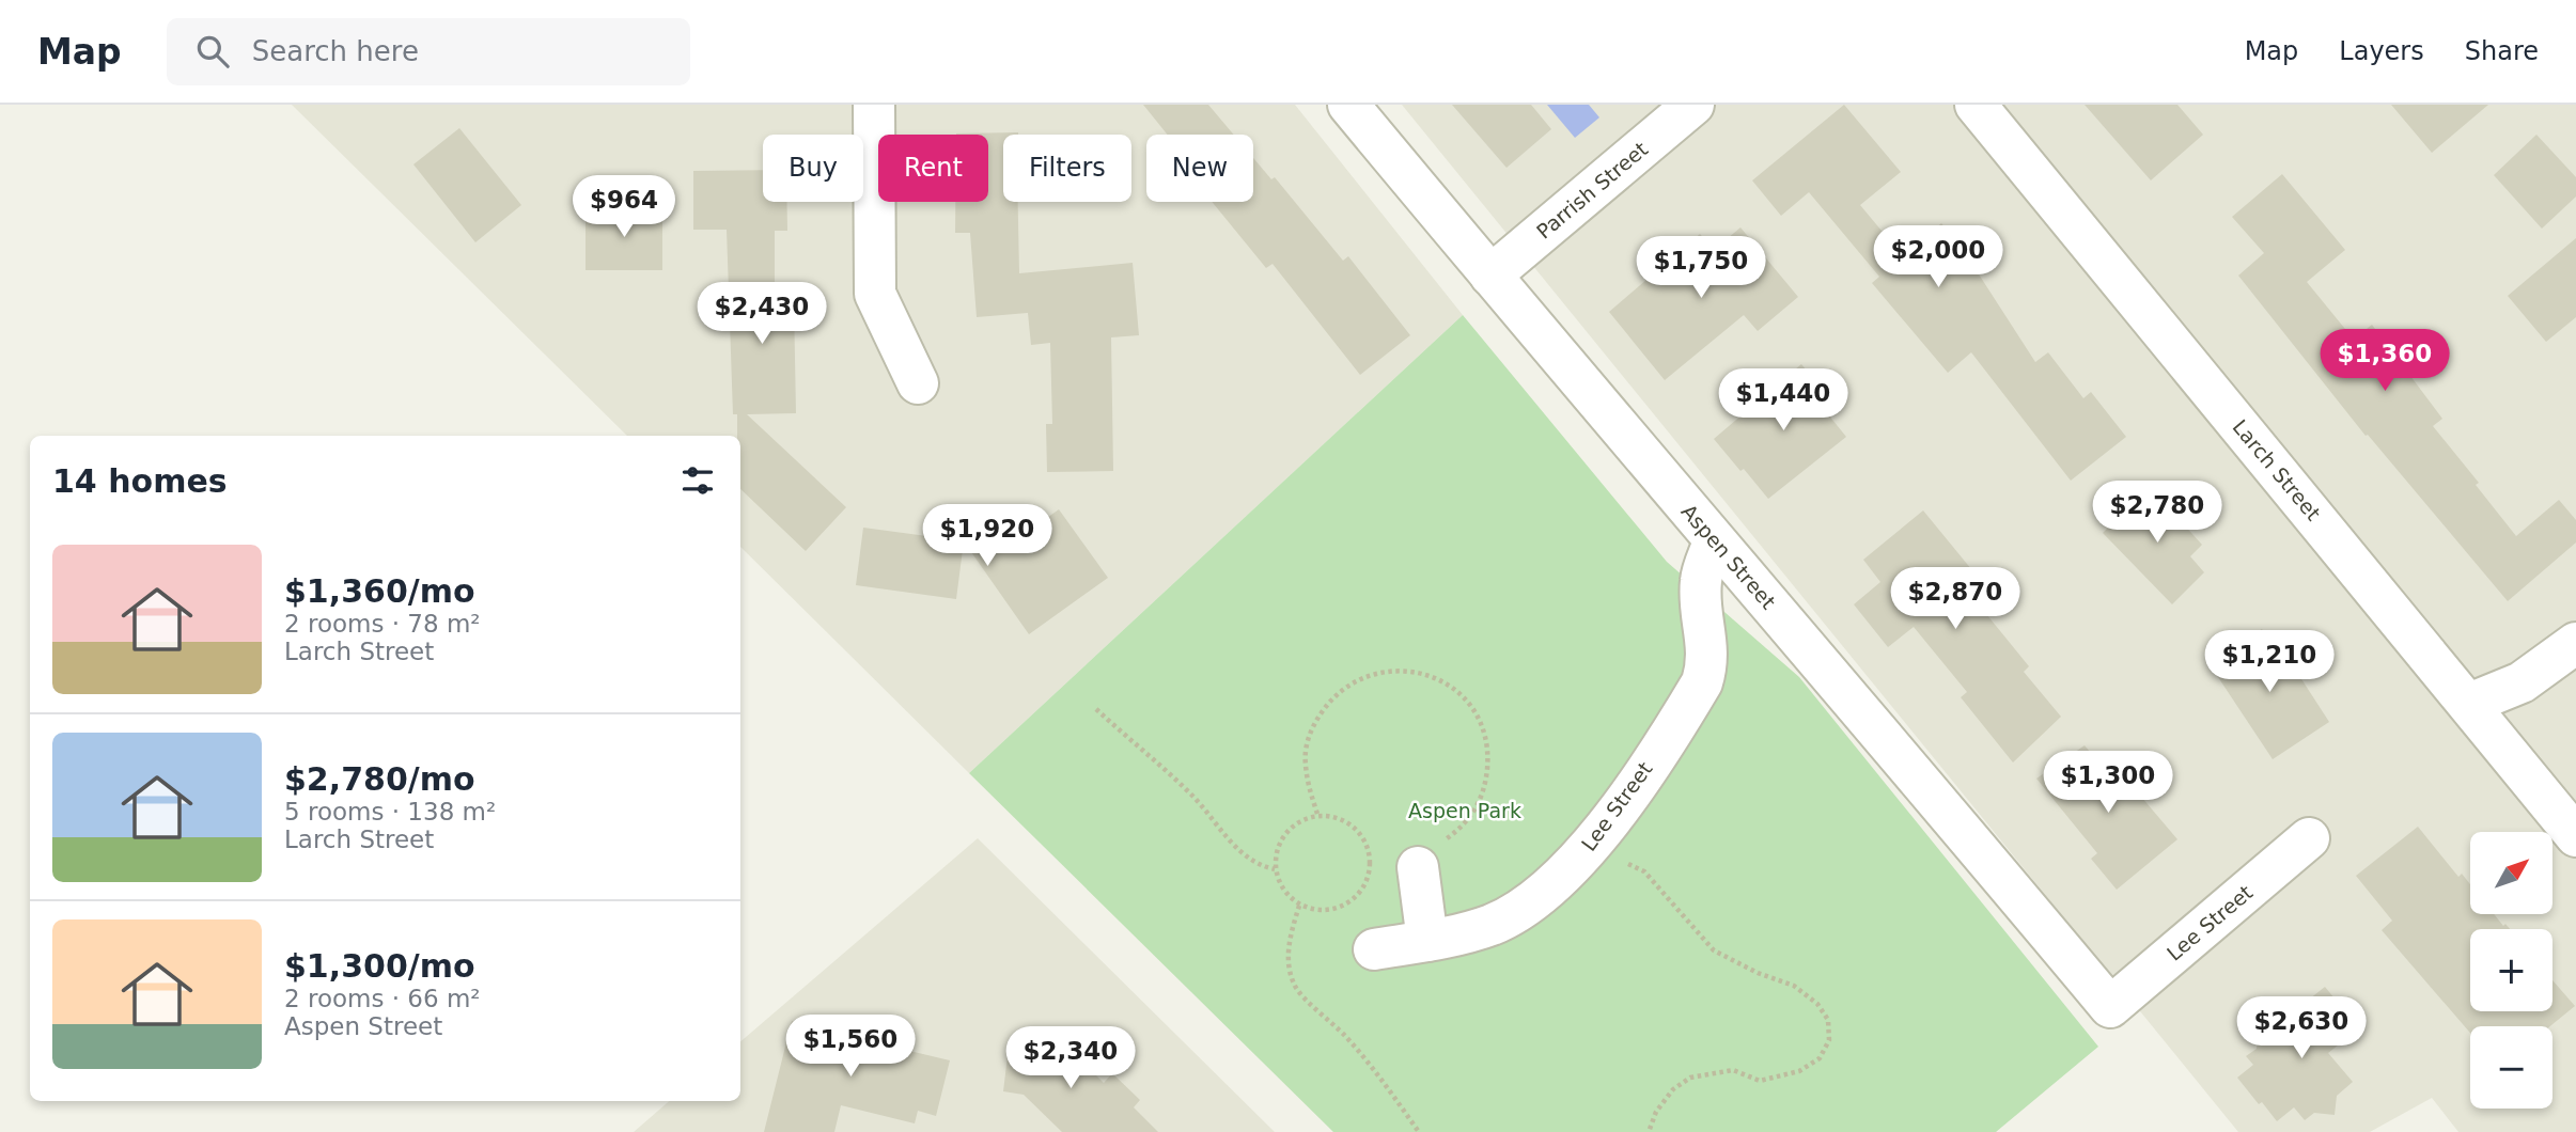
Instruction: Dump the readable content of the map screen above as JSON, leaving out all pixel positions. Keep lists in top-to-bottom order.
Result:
{
  "streets": {
    "street": [
      "Parrish Street",
      "Larch Street",
      "Aspen Street",
      "Lee Street"
    ]
  },
  "crossings": [
    ["Parrish Street", "Aspen Street"],
    ["Aspen Street", "Lee Street"]
  ],
  "parks": ["Aspen Park"],
  "north": "top right",
  "page": {
    "header": "Map",
    "search": "Search here",
    "nav": ["Map", "Layers", "Share"],
    "chip": [
      "Buy",
      "Rent",
      "Filters",
      "New"
    ],
    "price": [
      "$964",
      "$2,000",
      "$1,750",
      "$2,430",
      "$1,360",
      "$1,440",
      "$2,780",
      "$1,920",
      "$2,870",
      "$1,210",
      "$1,300",
      "$2,630",
      "$1,560",
      "$2,340"
    ],
    "heading": "14 homes",
    "list": [
      {
        "name": "$1,360/mo",
        "note": "2 rooms · 78 m² · Larch Street"
      },
      {
        "name": "$2,780/mo",
        "note": "5 rooms · 138 m² · Larch Street"
      },
      {
        "name": "$1,300/mo",
        "note": "2 rooms · 66 m² · Aspen Street"
      }
    ],
    "map_buttons": ["+", "−"]
  }
}
